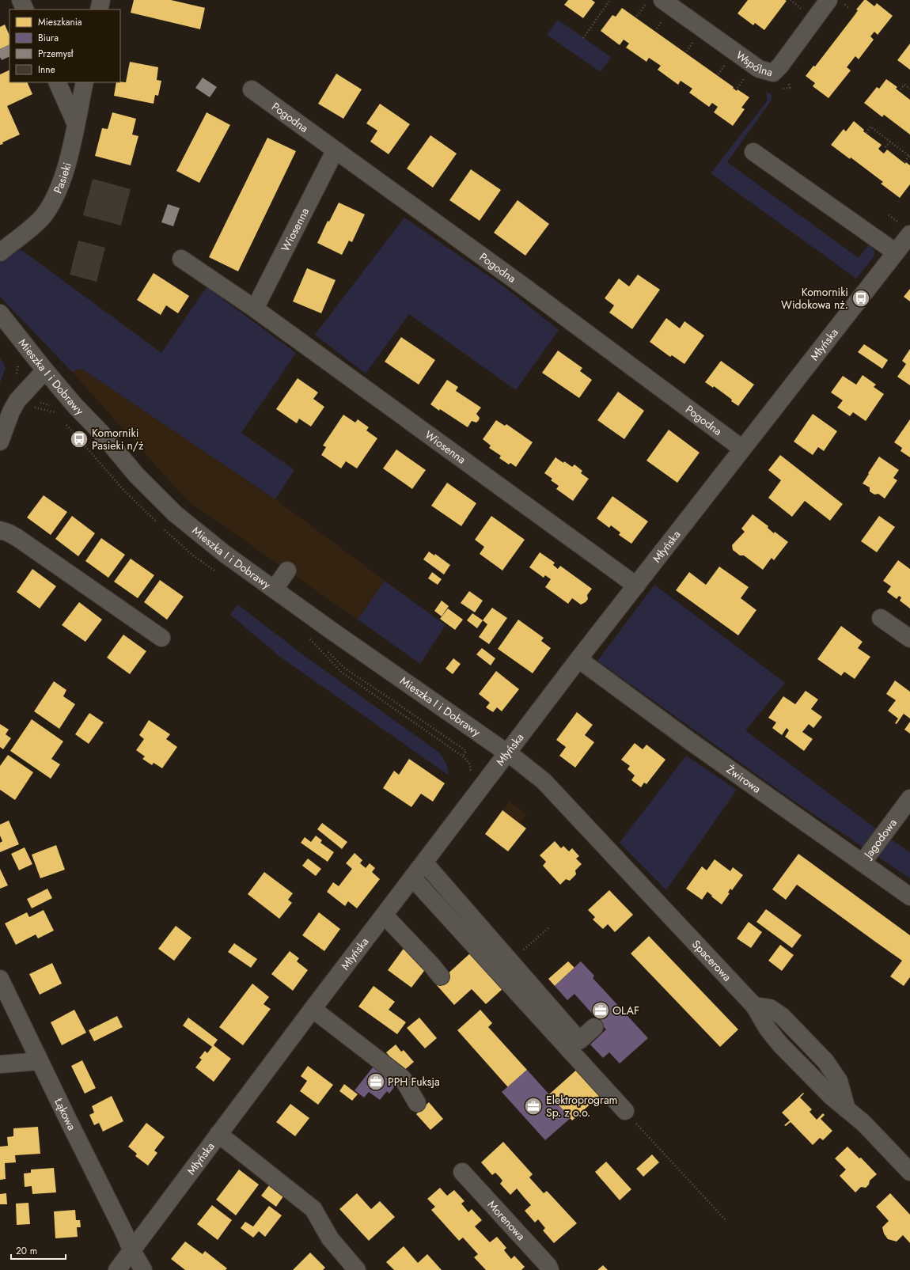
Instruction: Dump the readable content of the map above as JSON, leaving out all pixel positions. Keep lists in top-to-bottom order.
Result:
{
  "streets": {
    "street": [
      "Wspólna",
      "Pogodna",
      "Pasieki",
      "Wiosenna",
      "Młyńska",
      "Mieszka I i Dobrawy",
      "Żwirowa",
      "Jagodowa",
      "Spacerowa",
      "Łąkowa",
      "Morenowa"
    ]
  },
  "crossings": [
    ["Pogodna", "Wiosenna"],
    ["Pogodna", "Młyńska"],
    ["Wiosenna", "Młyńska"],
    ["Młyńska", "Mieszka I i Dobrawy"],
    ["Młyńska", "Żwirowa"],
    ["Młyńska", "Spacerowa"],
    ["Młyńska", "Łąkowa"],
    ["Mieszka I i Dobrawy", "Spacerowa"],
    ["Żwirowa", "Jagodowa"]
  ],
  "places": {
    "bus stop": ["Komorniki Widokowa nż.", "Komorniki Pasieki n/ż"],
    "office": ["OLAF", "PPH Fuksja", "Elektroprogram Sp. z o.o."]
  },
  "legend": [
    "Mieszkania",
    "Biura",
    "Przemysł",
    "Inne"
  ],
  "scale_bar": "20 m"
}
